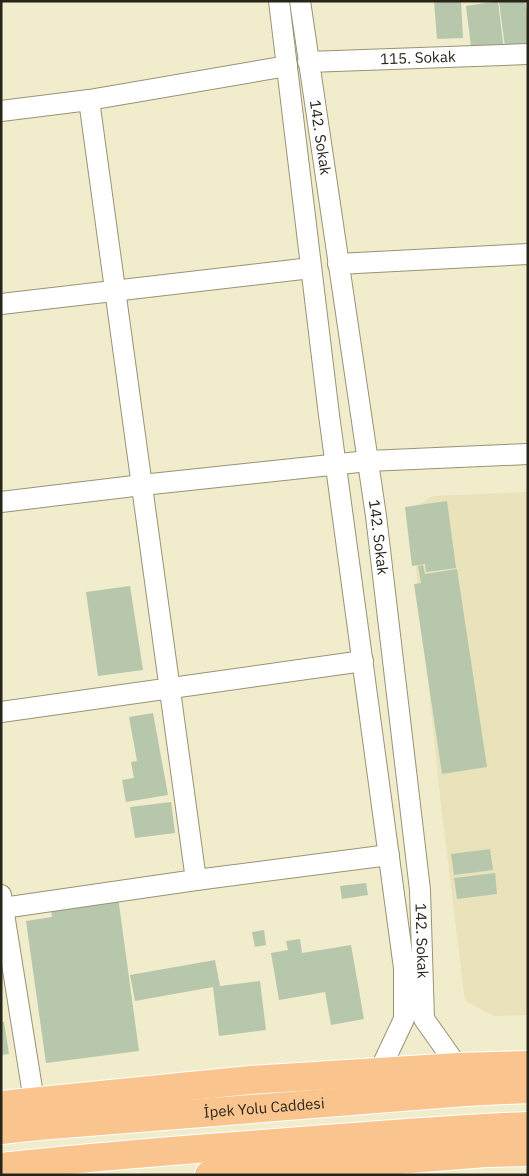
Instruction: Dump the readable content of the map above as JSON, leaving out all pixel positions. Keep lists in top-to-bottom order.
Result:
{
  "streets": {
    "highway": ["İpek Yolu Caddesi"],
    "street": ["115. Sokak", "142. Sokak"]
  },
  "crossings": [
    ["115. Sokak", "142. Sokak"]
  ]
}
